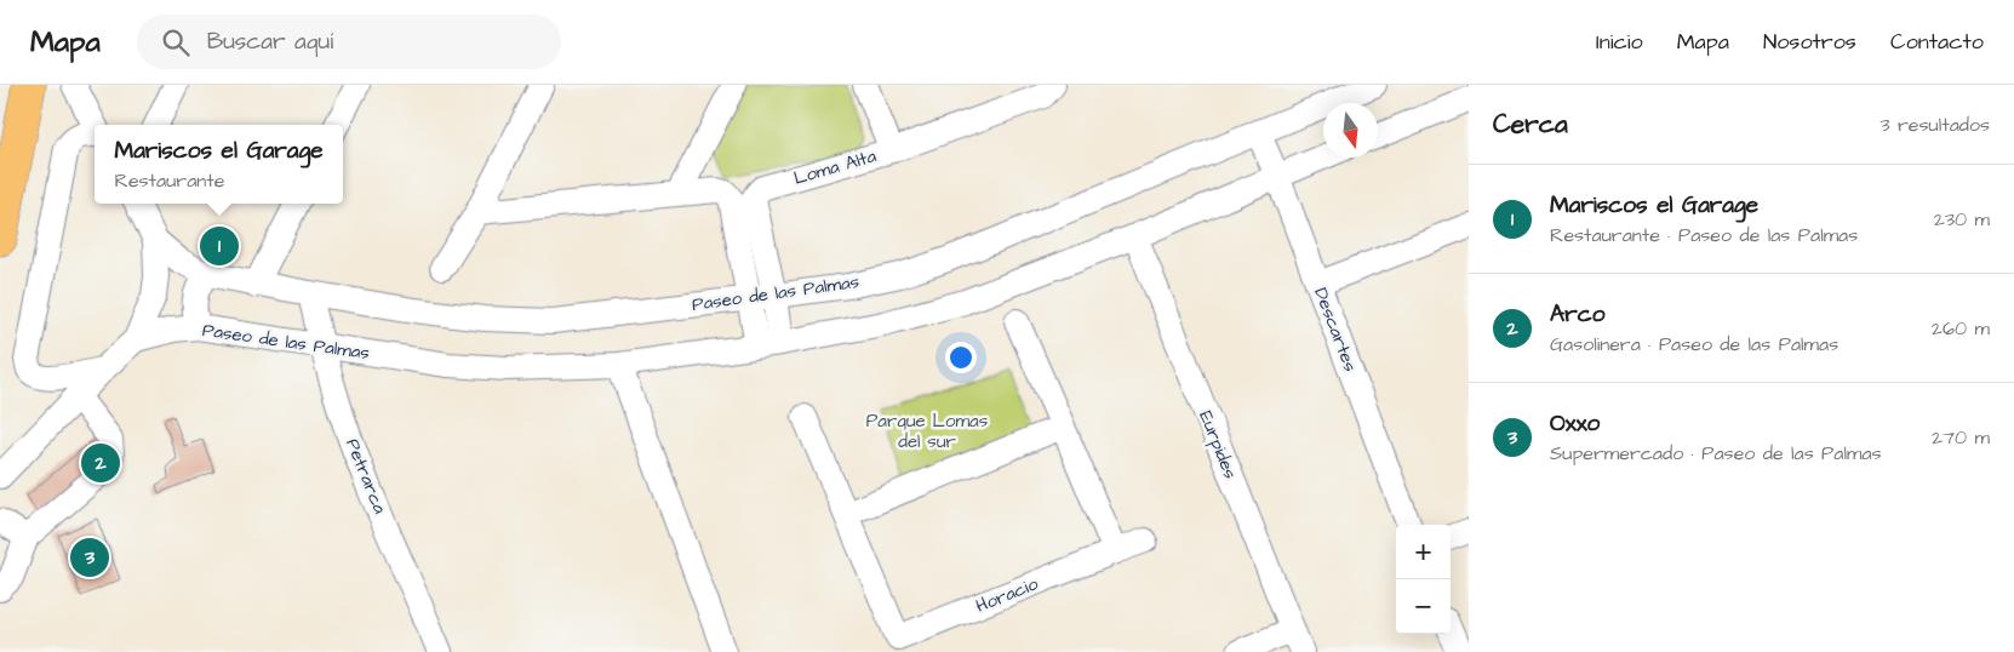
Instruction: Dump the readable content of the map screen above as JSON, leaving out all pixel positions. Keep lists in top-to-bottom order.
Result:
{
  "streets": {
    "street": [
      "Loma Alta",
      "Paseo de las Palmas",
      "Descartes",
      "Eurpides",
      "Petrarca",
      "Horacio"
    ]
  },
  "crossings": [
    ["Loma Alta", "Paseo de las Palmas"],
    ["Paseo de las Palmas", "Descartes"],
    ["Paseo de las Palmas", "Eurpides"],
    ["Paseo de las Palmas", "Petrarca"]
  ],
  "parks": ["Parque Lomas del sur"],
  "north": "bottom",
  "page": {
    "header": "Mapa",
    "search": "Buscar aquí",
    "nav": [
      "Inicio",
      "Mapa",
      "Nosotros",
      "Contacto"
    ],
    "heading": ["Cerca", "3 resultados"],
    "popup": ["Mariscos el Garage", "Restaurante"],
    "list": [
      {
        "mark": "1",
        "name": "Mariscos el Garage",
        "note": "Restaurante · Paseo de las Palmas",
        "value": "230 m"
      },
      {
        "mark": "2",
        "name": "Arco",
        "note": "Gasolinera · Paseo de las Palmas",
        "value": "260 m"
      },
      {
        "mark": "3",
        "name": "Oxxo",
        "note": "Supermercado · Paseo de las Palmas",
        "value": "270 m"
      }
    ],
    "pins": ["1", "2", "3"],
    "map_buttons": ["+", "−"]
  }
}
